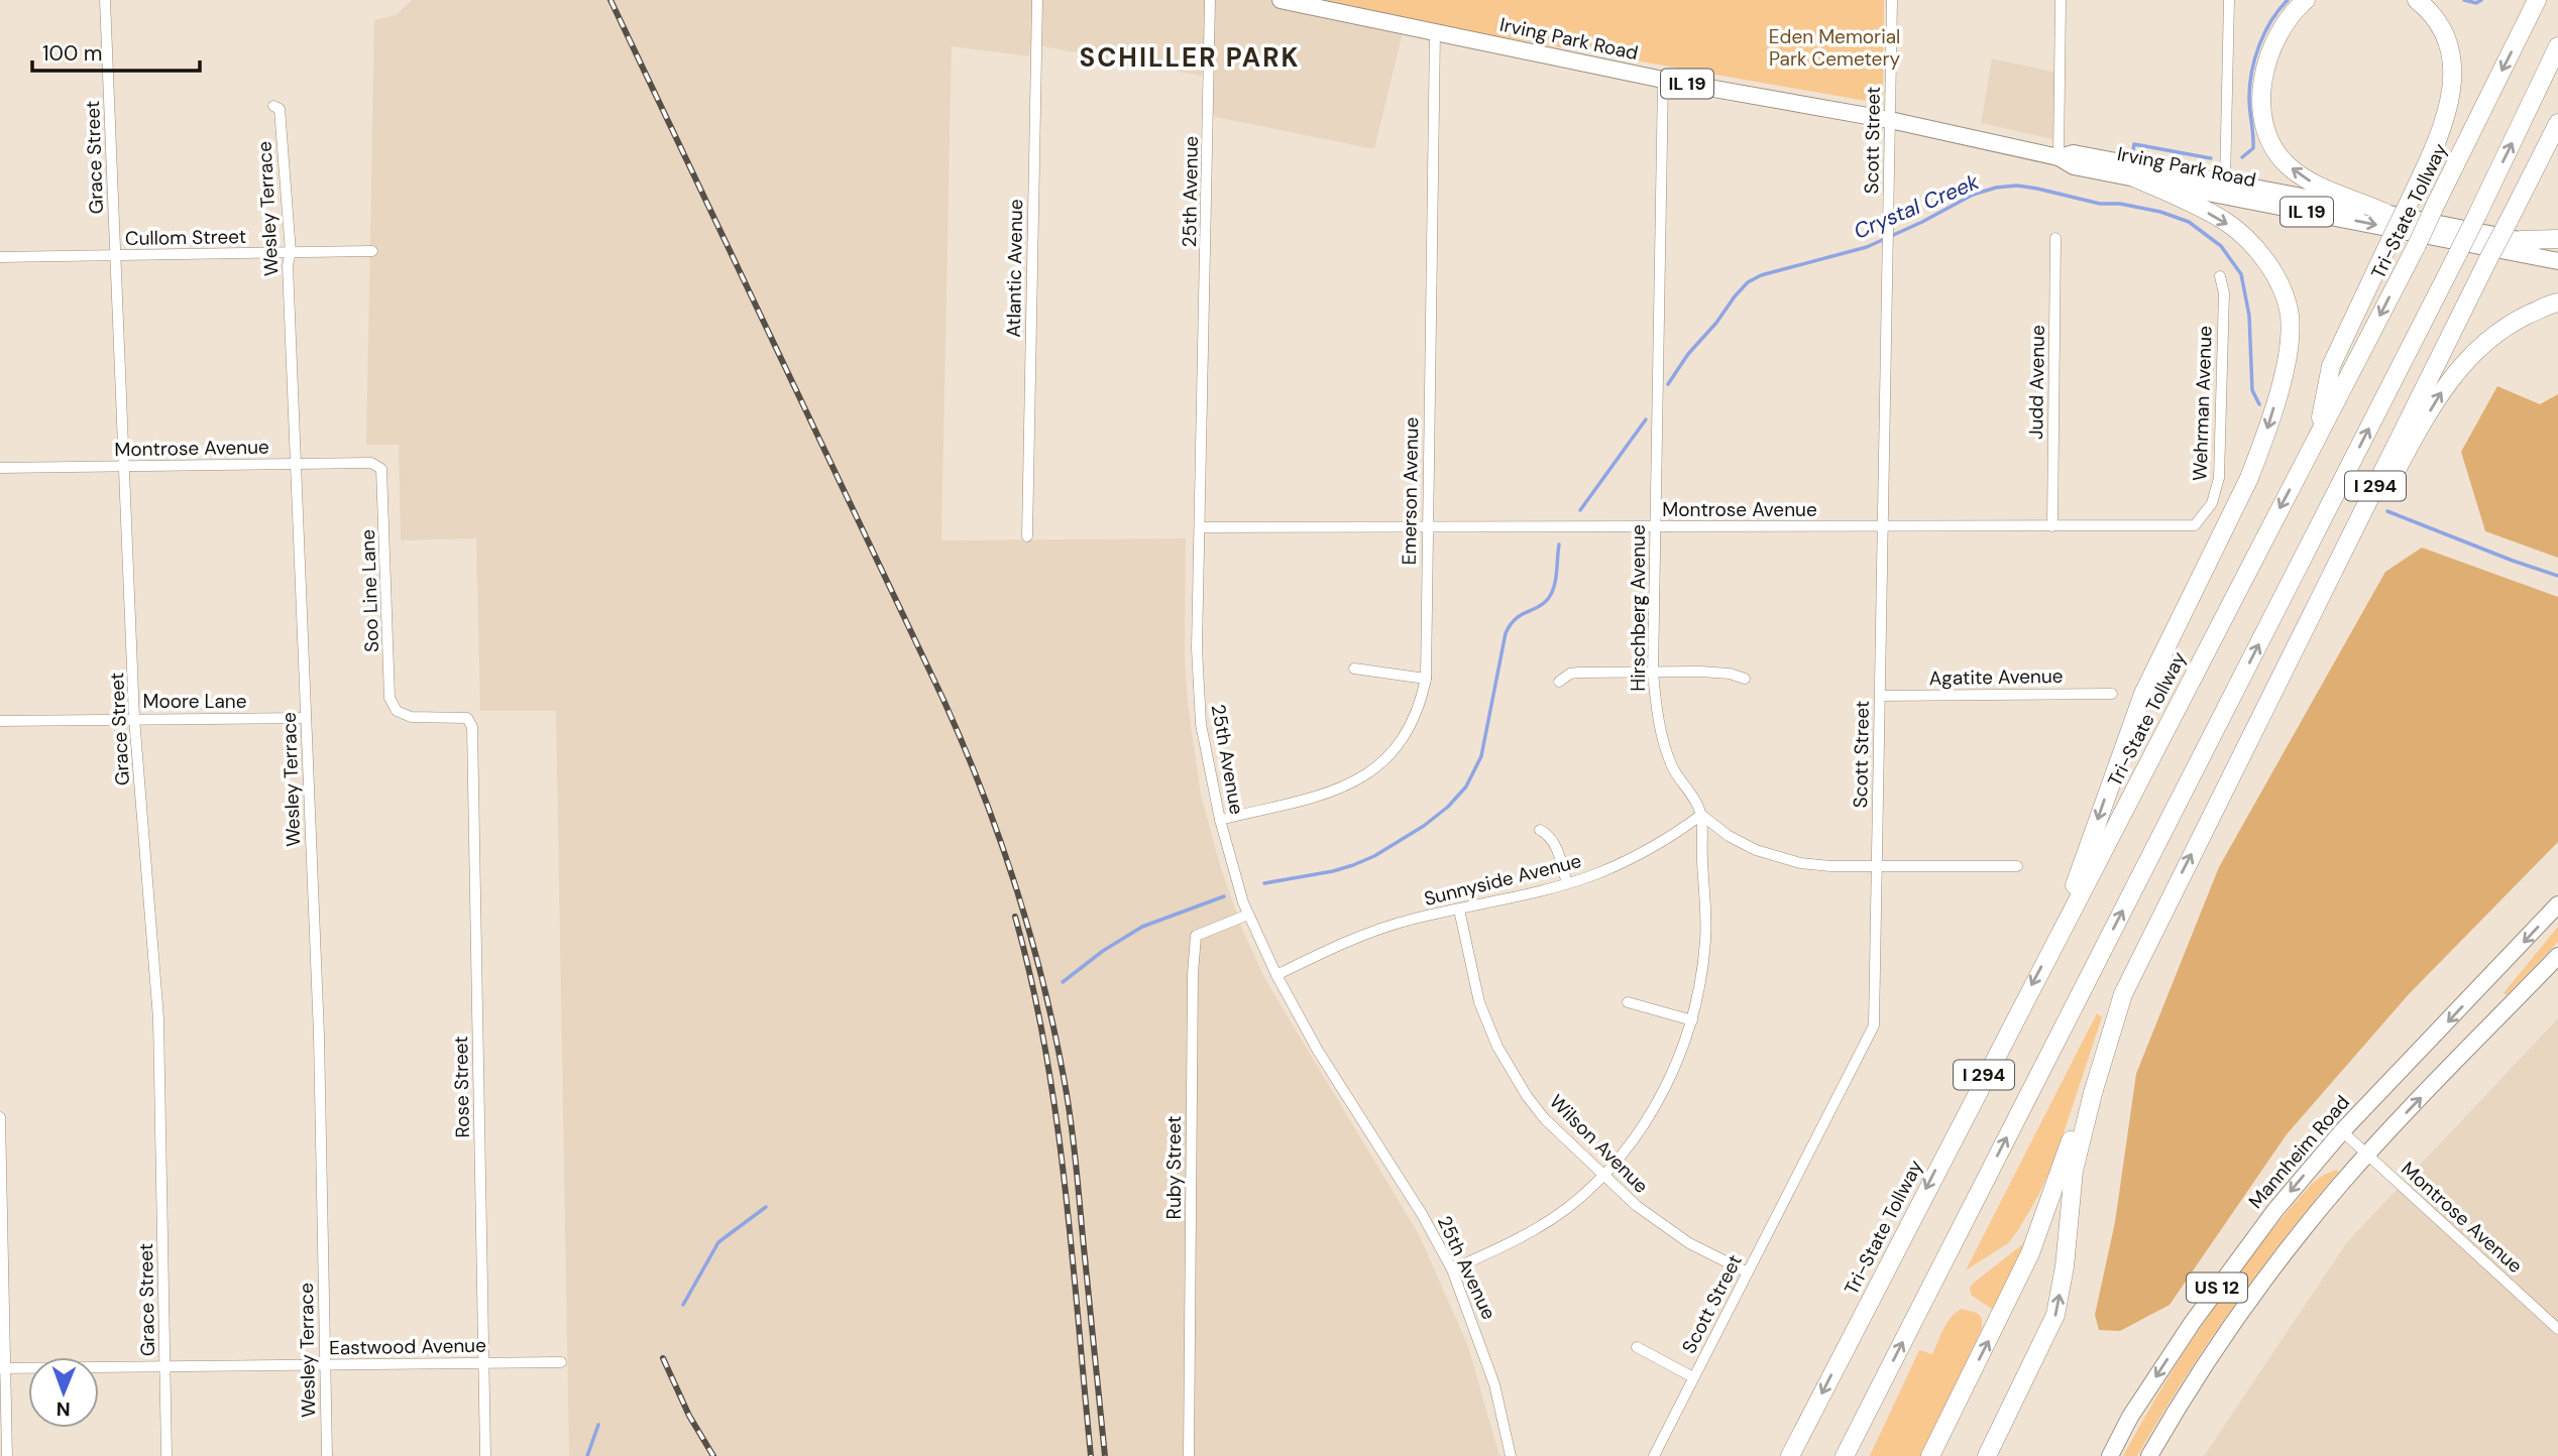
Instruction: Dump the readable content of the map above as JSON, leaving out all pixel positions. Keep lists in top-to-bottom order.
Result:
{
  "streets": {
    "highway": ["Tri-State Tollway", "I 294"],
    "main road": [
      "Irving Park Road",
      "IL 19",
      "Mannheim Road",
      "US 12"
    ],
    "street": [
      "Scott Street",
      "Grace Street",
      "25th Avenue",
      "Wesley Terrace",
      "Cullom Street",
      "Atlantic Avenue",
      "Judd Avenue",
      "Wehrman Avenue",
      "Montrose Avenue",
      "Emerson Avenue",
      "Soo Line Lane",
      "Hirschberg Avenue",
      "Agatite Avenue",
      "Moore Lane",
      "Sunnyside Avenue",
      "Rose Street",
      "Wilson Avenue",
      "Ruby Street",
      "Eastwood Avenue"
    ]
  },
  "crossings": [
    ["Irving Park Road", "Scott Street"],
    ["Irving Park Road", "Emerson Avenue"],
    ["Irving Park Road", "Hirschberg Avenue"],
    ["Scott Street", "Montrose Avenue"],
    ["Scott Street", "Agatite Avenue"],
    ["Scott Street", "Wilson Avenue"],
    ["Grace Street", "Cullom Street"],
    ["Grace Street", "Montrose Avenue"],
    ["Grace Street", "Moore Lane"],
    ["Grace Street", "Eastwood Avenue"],
    ["25th Avenue", "Montrose Avenue"],
    ["25th Avenue", "Emerson Avenue"],
    ["25th Avenue", "Hirschberg Avenue"],
    ["25th Avenue", "Sunnyside Avenue"],
    ["25th Avenue", "Ruby Street"],
    ["Wesley Terrace", "Cullom Street"],
    ["Wesley Terrace", "Montrose Avenue"],
    ["Wesley Terrace", "Moore Lane"],
    ["Wesley Terrace", "Eastwood Avenue"],
    ["Judd Avenue", "Montrose Avenue"],
    ["Wehrman Avenue", "Montrose Avenue"],
    ["Montrose Avenue", "Emerson Avenue"],
    ["Montrose Avenue", "Soo Line Lane"],
    ["Montrose Avenue", "Hirschberg Avenue"],
    ["Montrose Avenue", "Mannheim Road"],
    ["Montrose Avenue", "US 12"],
    ["Soo Line Lane", "Rose Street"],
    ["Hirschberg Avenue", "Sunnyside Avenue"],
    ["Hirschberg Avenue", "Wilson Avenue"],
    ["Sunnyside Avenue", "Wilson Avenue"],
    ["Rose Street", "Eastwood Avenue"]
  ],
  "districts": ["SCHILLER PARK"],
  "water": ["Crystal Creek"],
  "parks": ["Eden Memorial Park Cemetery"],
  "scale_bar": "100 m",
  "north": "bottom"
}
